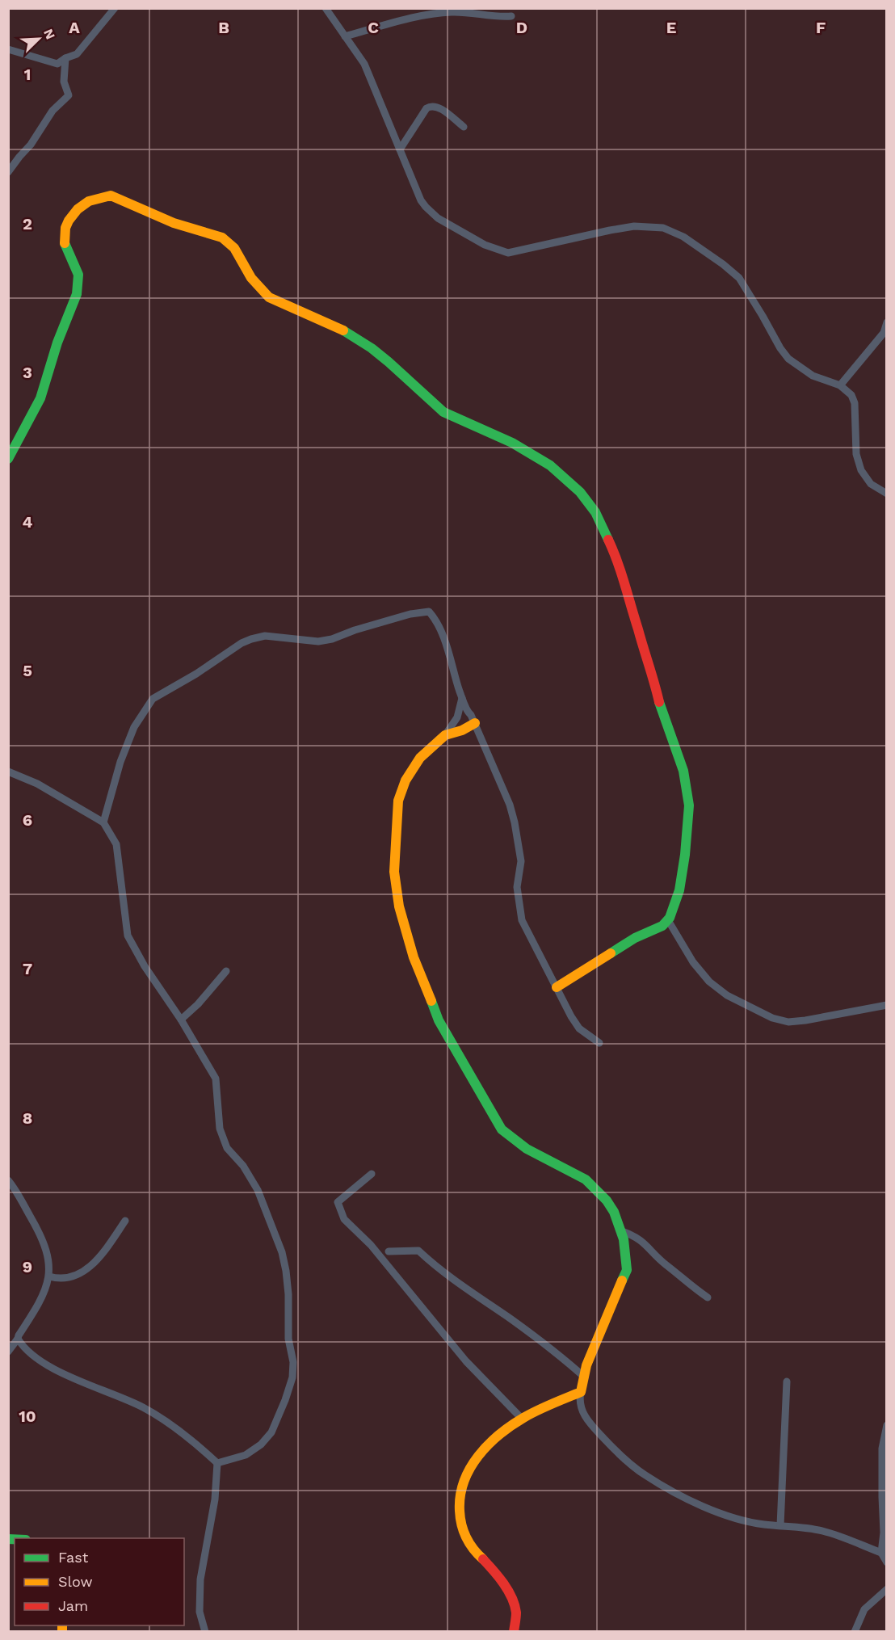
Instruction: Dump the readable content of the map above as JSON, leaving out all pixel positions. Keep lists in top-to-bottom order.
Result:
{
  "legend": ["Fast", "Slow", "Jam"],
  "north": "top right",
  "grid": {
    "columns": [
      "A",
      "B",
      "C",
      "D",
      "E",
      "F"
    ],
    "rows": [
      "1",
      "2",
      "3",
      "4",
      "5",
      "6",
      "7",
      "8",
      "9",
      "10"
    ]
  }
}
